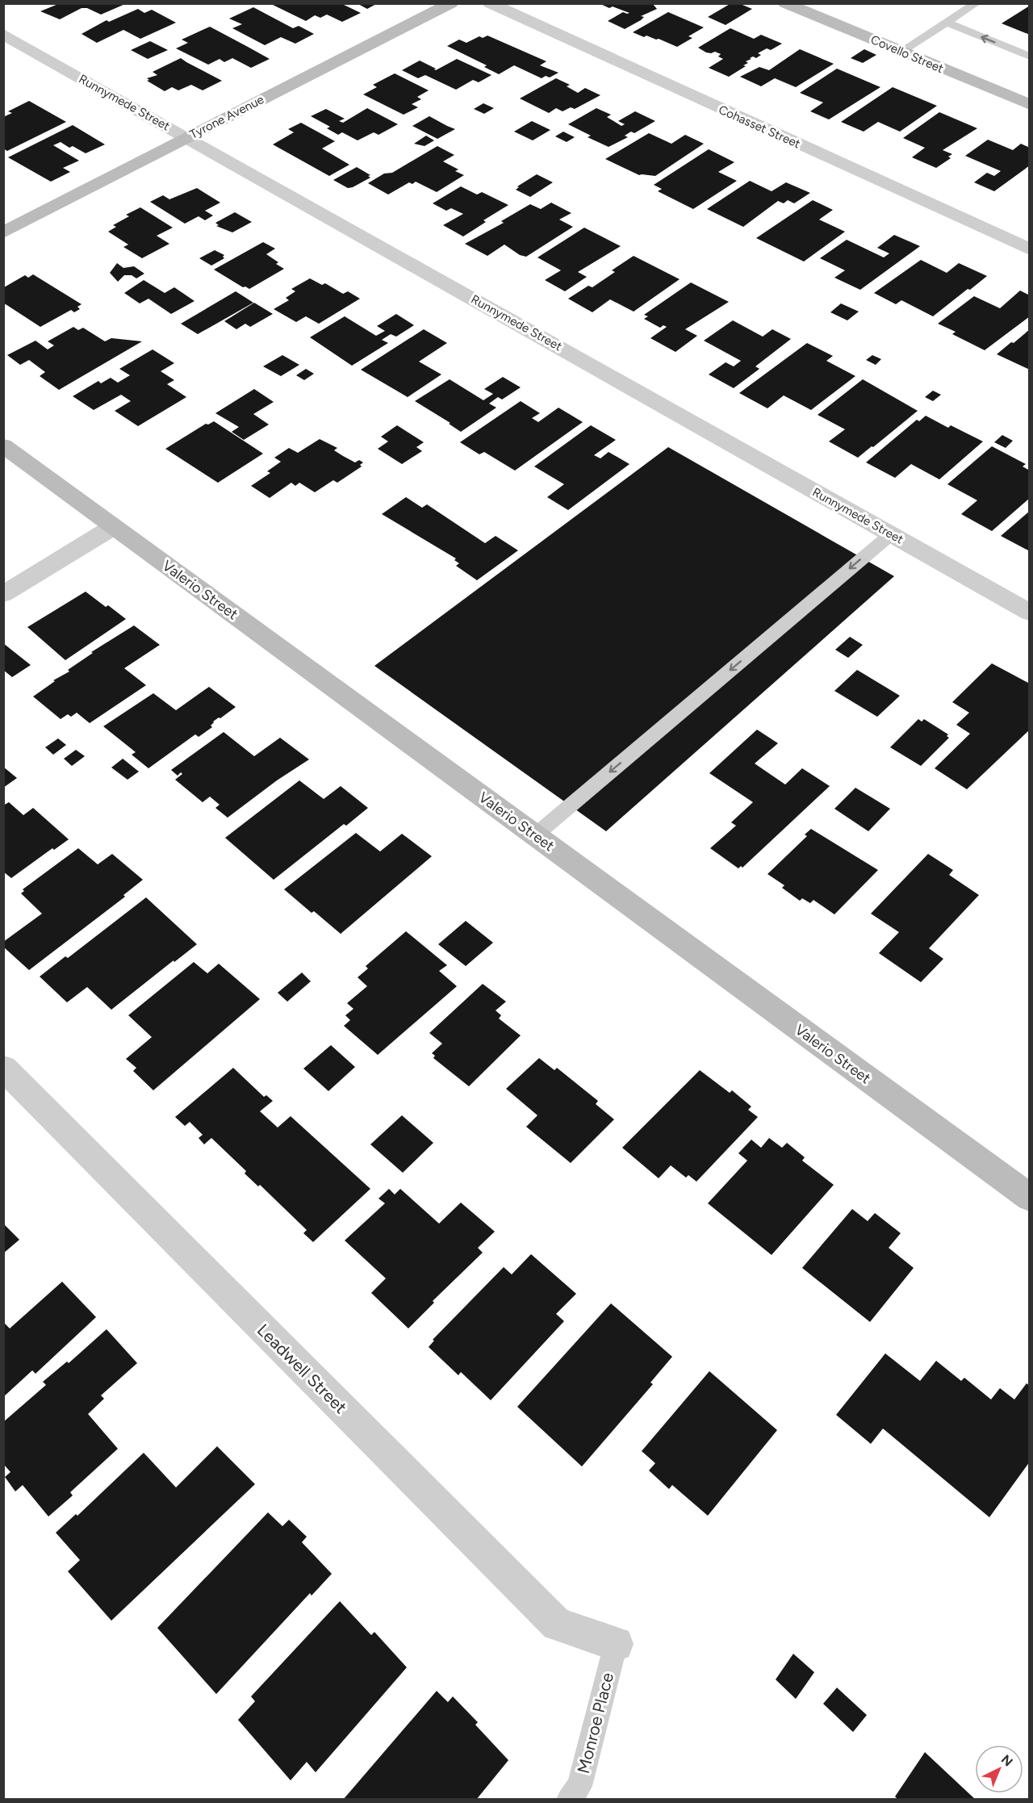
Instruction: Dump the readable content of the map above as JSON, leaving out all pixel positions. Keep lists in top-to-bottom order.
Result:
{
  "streets": {
    "street": [
      "Covello Street",
      "Runnymede Street",
      "Tyrone Avenue",
      "Cohasset Street",
      "Valerio Street",
      "Leadwell Street"
    ],
    "lane": ["Monroe Place"]
  },
  "crossings": [
    ["Runnymede Street", "Tyrone Avenue"],
    ["Leadwell Street", "Monroe Place"]
  ],
  "north": "top right"
}
